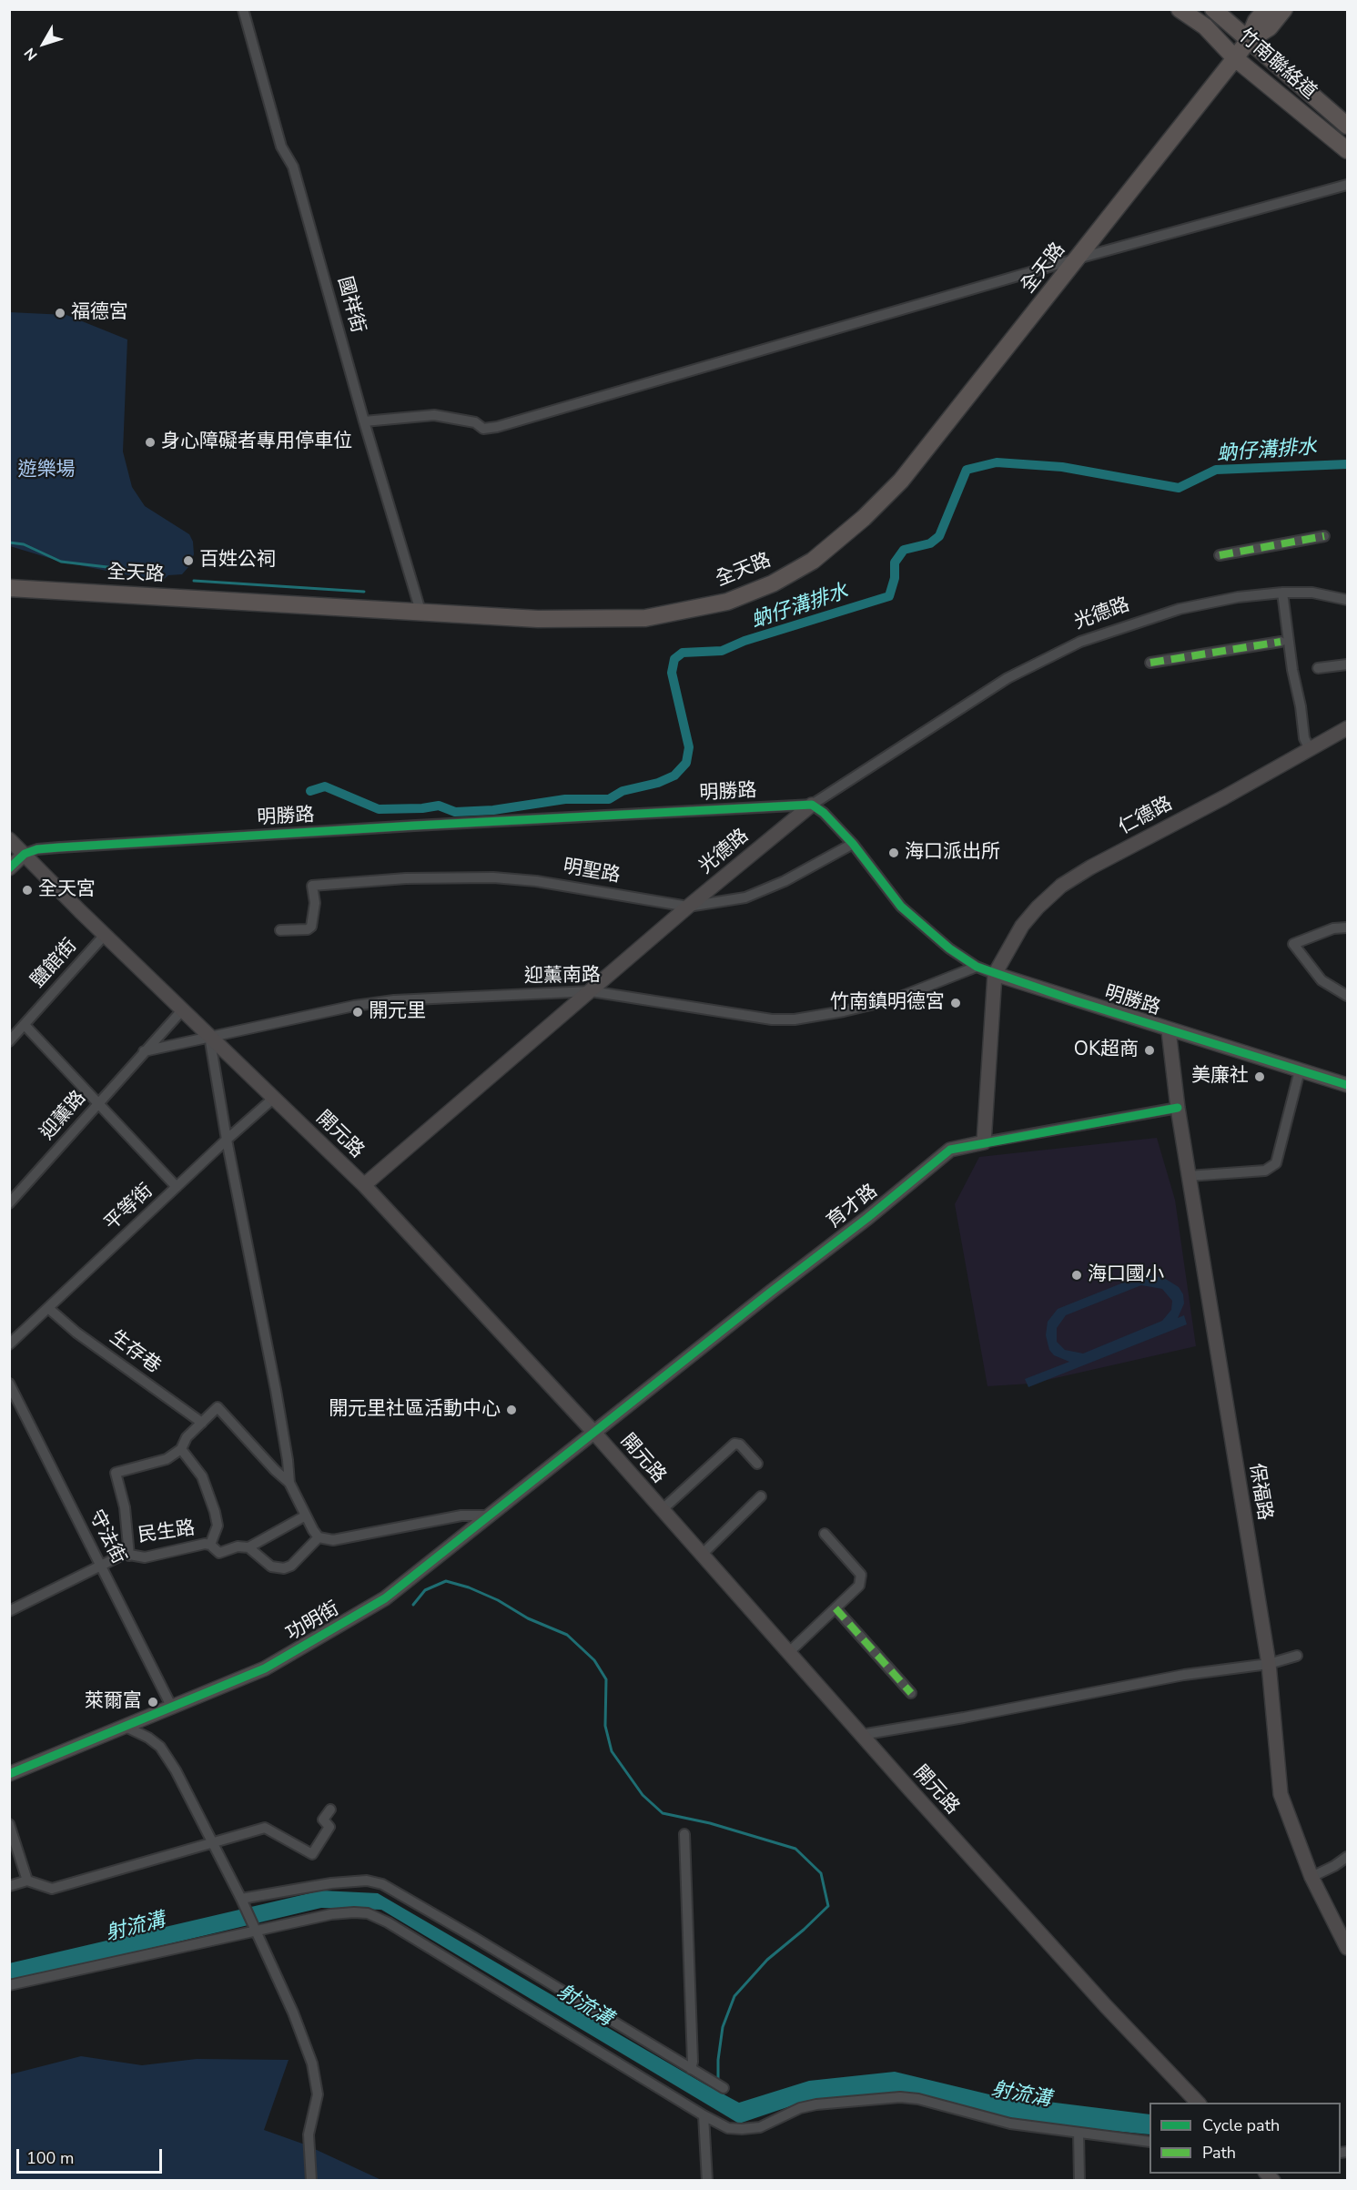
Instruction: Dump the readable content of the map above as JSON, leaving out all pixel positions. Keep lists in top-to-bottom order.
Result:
{
  "streets": {
    "main road": ["竹南聯絡道", "全天路"],
    "street": [
      "國祥街",
      "光德路",
      "明勝路",
      "仁德路",
      "明聖路",
      "鹽館街",
      "迎薰南路",
      "迎薰路",
      "開元路",
      "育才路",
      "平等街",
      "生存巷",
      "保福路",
      "民生路",
      "守法街",
      "功明街"
    ]
  },
  "crossings": [
    ["竹南聯絡道", "全天路"],
    ["全天路", "國祥街"],
    ["光德路", "明勝路"],
    ["光德路", "明聖路"],
    ["光德路", "迎薰南路"],
    ["光德路", "開元路"],
    ["明勝路", "仁德路"],
    ["明勝路", "明聖路"],
    ["明勝路", "迎薰南路"],
    ["明勝路", "開元路"],
    ["明勝路", "保福路"],
    ["鹽館街", "開元路"],
    ["迎薰南路", "迎薰路"],
    ["迎薰南路", "開元路"],
    ["迎薰路", "開元路"],
    ["開元路", "育才路"],
    ["開元路", "平等街"],
    ["開元路", "功明街"],
    ["育才路", "保福路"],
    ["育才路", "功明街"],
    ["平等街", "生存巷"],
    ["民生路", "守法街"],
    ["守法街", "功明街"]
  ],
  "water": ["蚋仔溝排水", "射流溝"],
  "parks": ["遊樂場"],
  "places": [
    "福德宮",
    "身心障礙者專用停車位",
    "百姓公祠",
    "海口派出所",
    "全天宮",
    "竹南鎮明德宮",
    "開元里",
    "OK超商",
    "美廉社",
    "海口國小",
    "開元里社區活動中心",
    "萊爾富"
  ],
  "legend": ["Cycle path", "Path"],
  "scale_bar": "100 m",
  "north": "bottom left"
}
